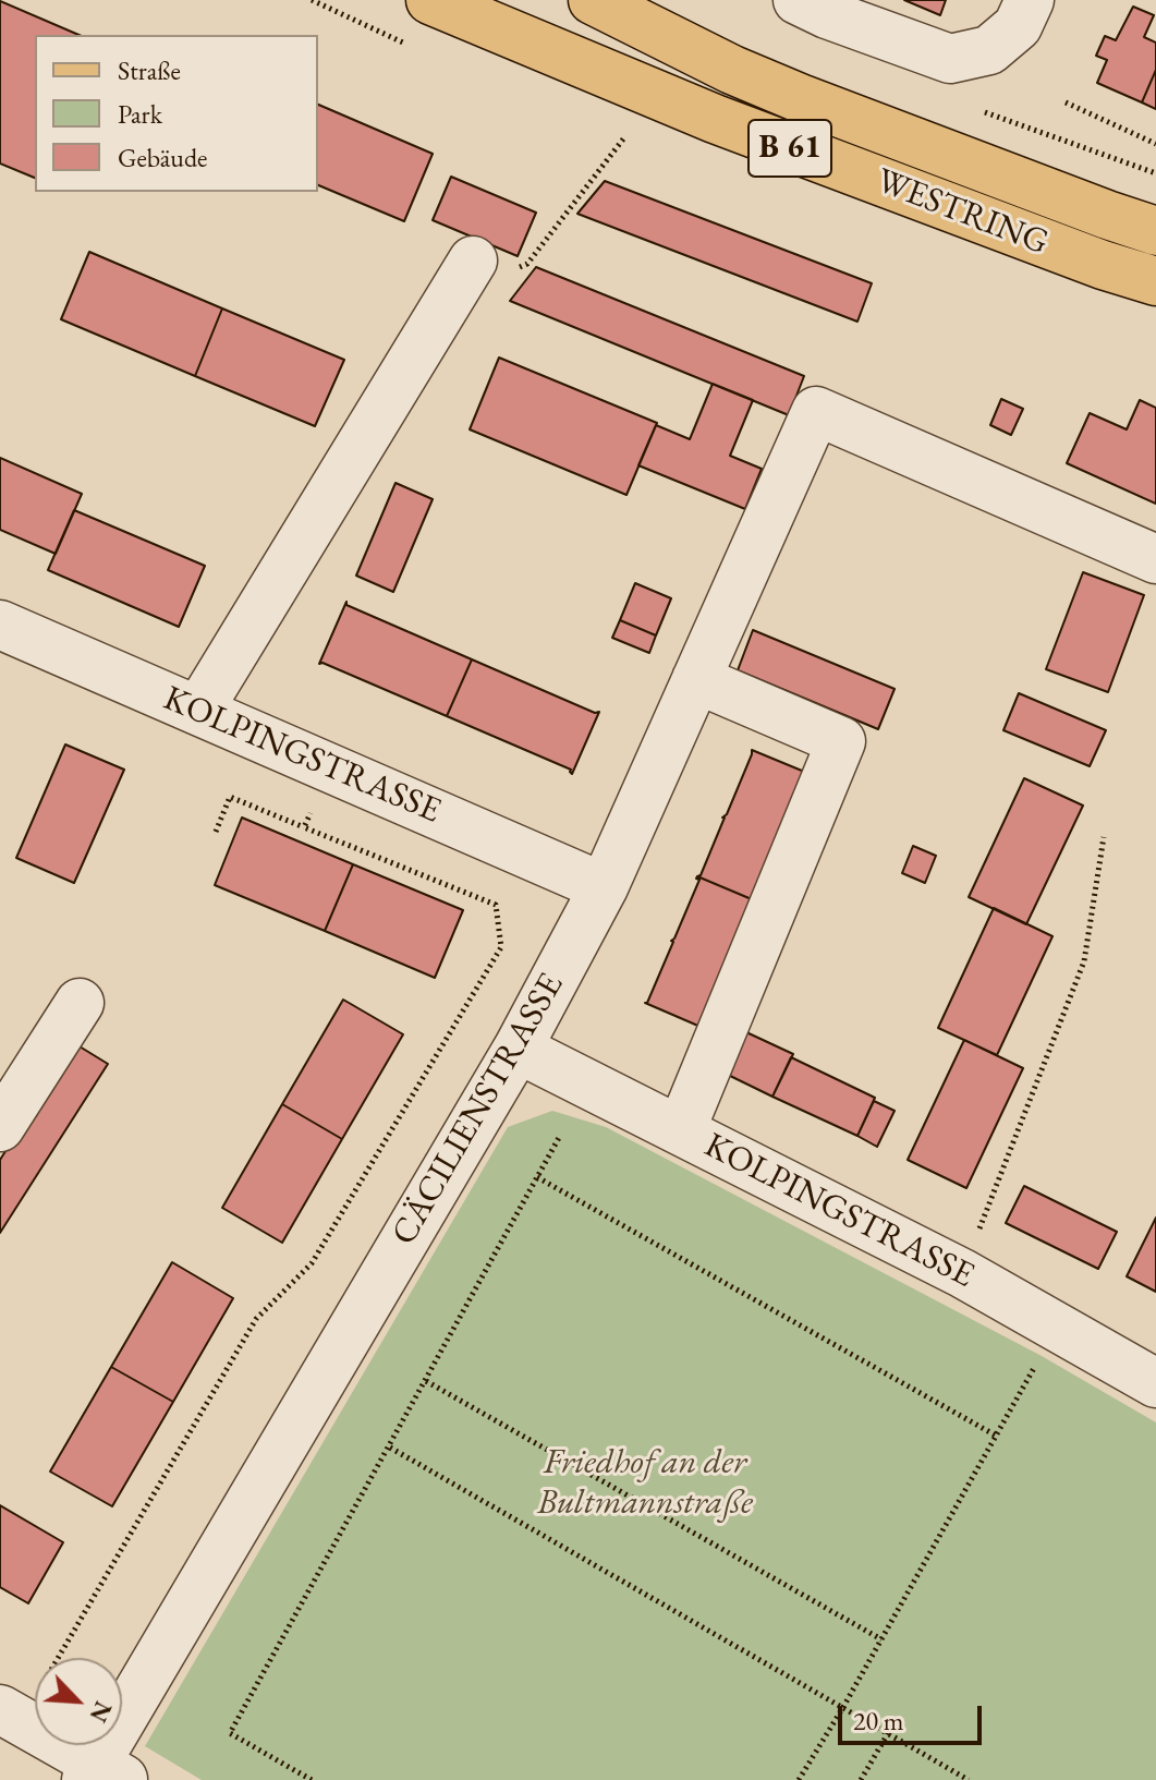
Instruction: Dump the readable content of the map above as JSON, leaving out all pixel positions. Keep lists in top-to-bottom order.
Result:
{
  "streets": {
    "main road": ["B 61", "WESTRING"],
    "street": ["KOLPINGSTRASSE", "CÄCILIENSTRASSE"]
  },
  "crossings": [
    ["KOLPINGSTRASSE", "CÄCILIENSTRASSE"]
  ],
  "parks": ["Friedhof an der Bultmannstraße"],
  "legend": ["Straße", "Park", "Gebäude"],
  "scale_bar": "20 m",
  "north": "bottom right"
}
